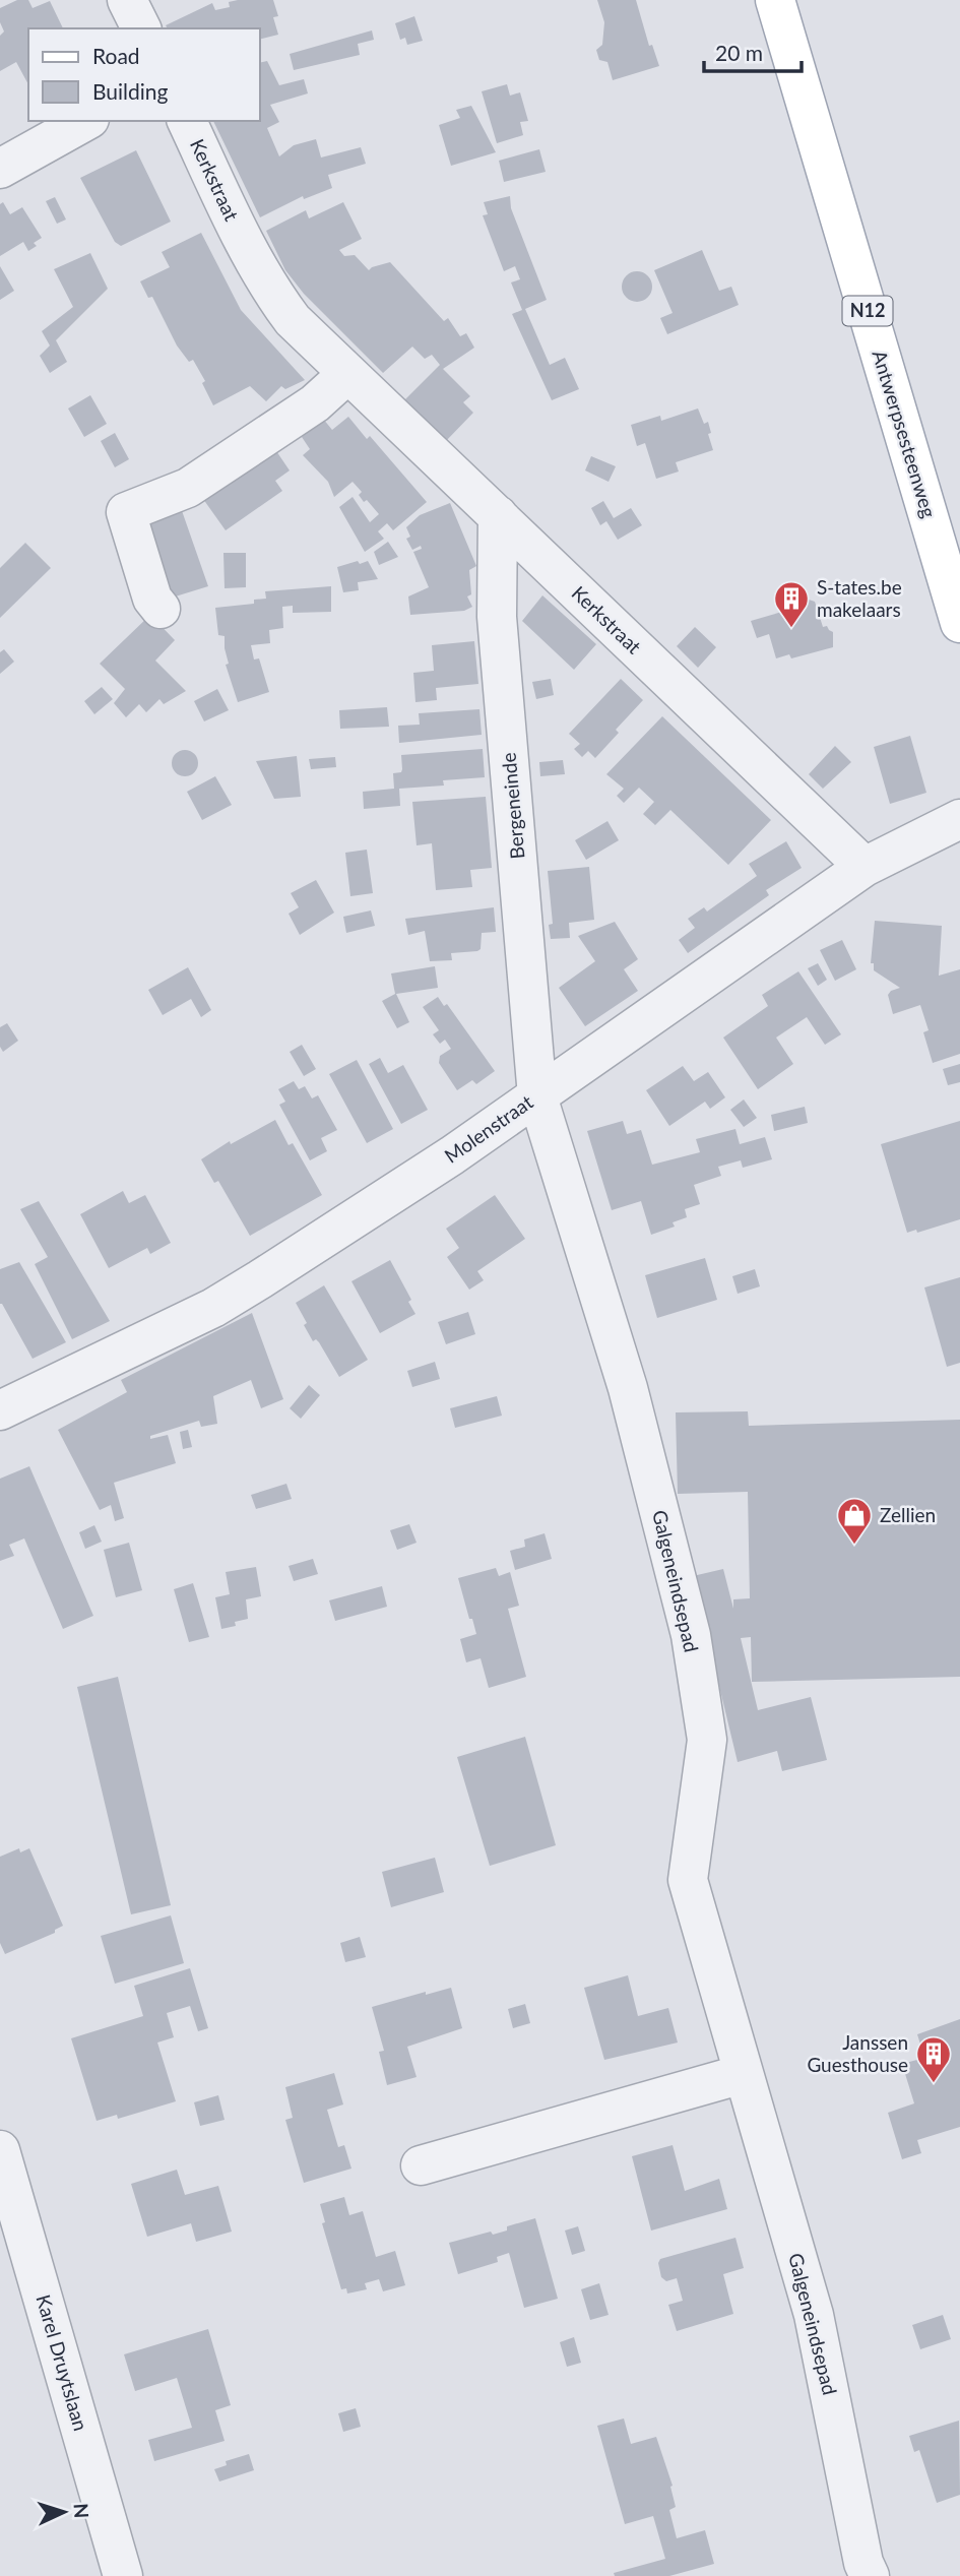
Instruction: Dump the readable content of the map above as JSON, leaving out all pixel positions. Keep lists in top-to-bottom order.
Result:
{
  "streets": {
    "main road": ["N12", "Antwerpsesteenweg"],
    "street": [
      "Kerkstraat",
      "Bergeneinde",
      "Molenstraat",
      "Galgeneindsepad",
      "Karel Druytslaan"
    ]
  },
  "crossings": [
    ["Kerkstraat", "Bergeneinde"],
    ["Kerkstraat", "Molenstraat"],
    ["Bergeneinde", "Molenstraat"],
    ["Bergeneinde", "Galgeneindsepad"],
    ["Molenstraat", "Galgeneindsepad"]
  ],
  "places": {
    "building": ["S-tates.be makelaars", "Janssen Guesthouse"],
    "shop": ["Zellien"]
  },
  "legend": ["Road", "Building"],
  "scale_bar": "20 m",
  "north": "right"
}
